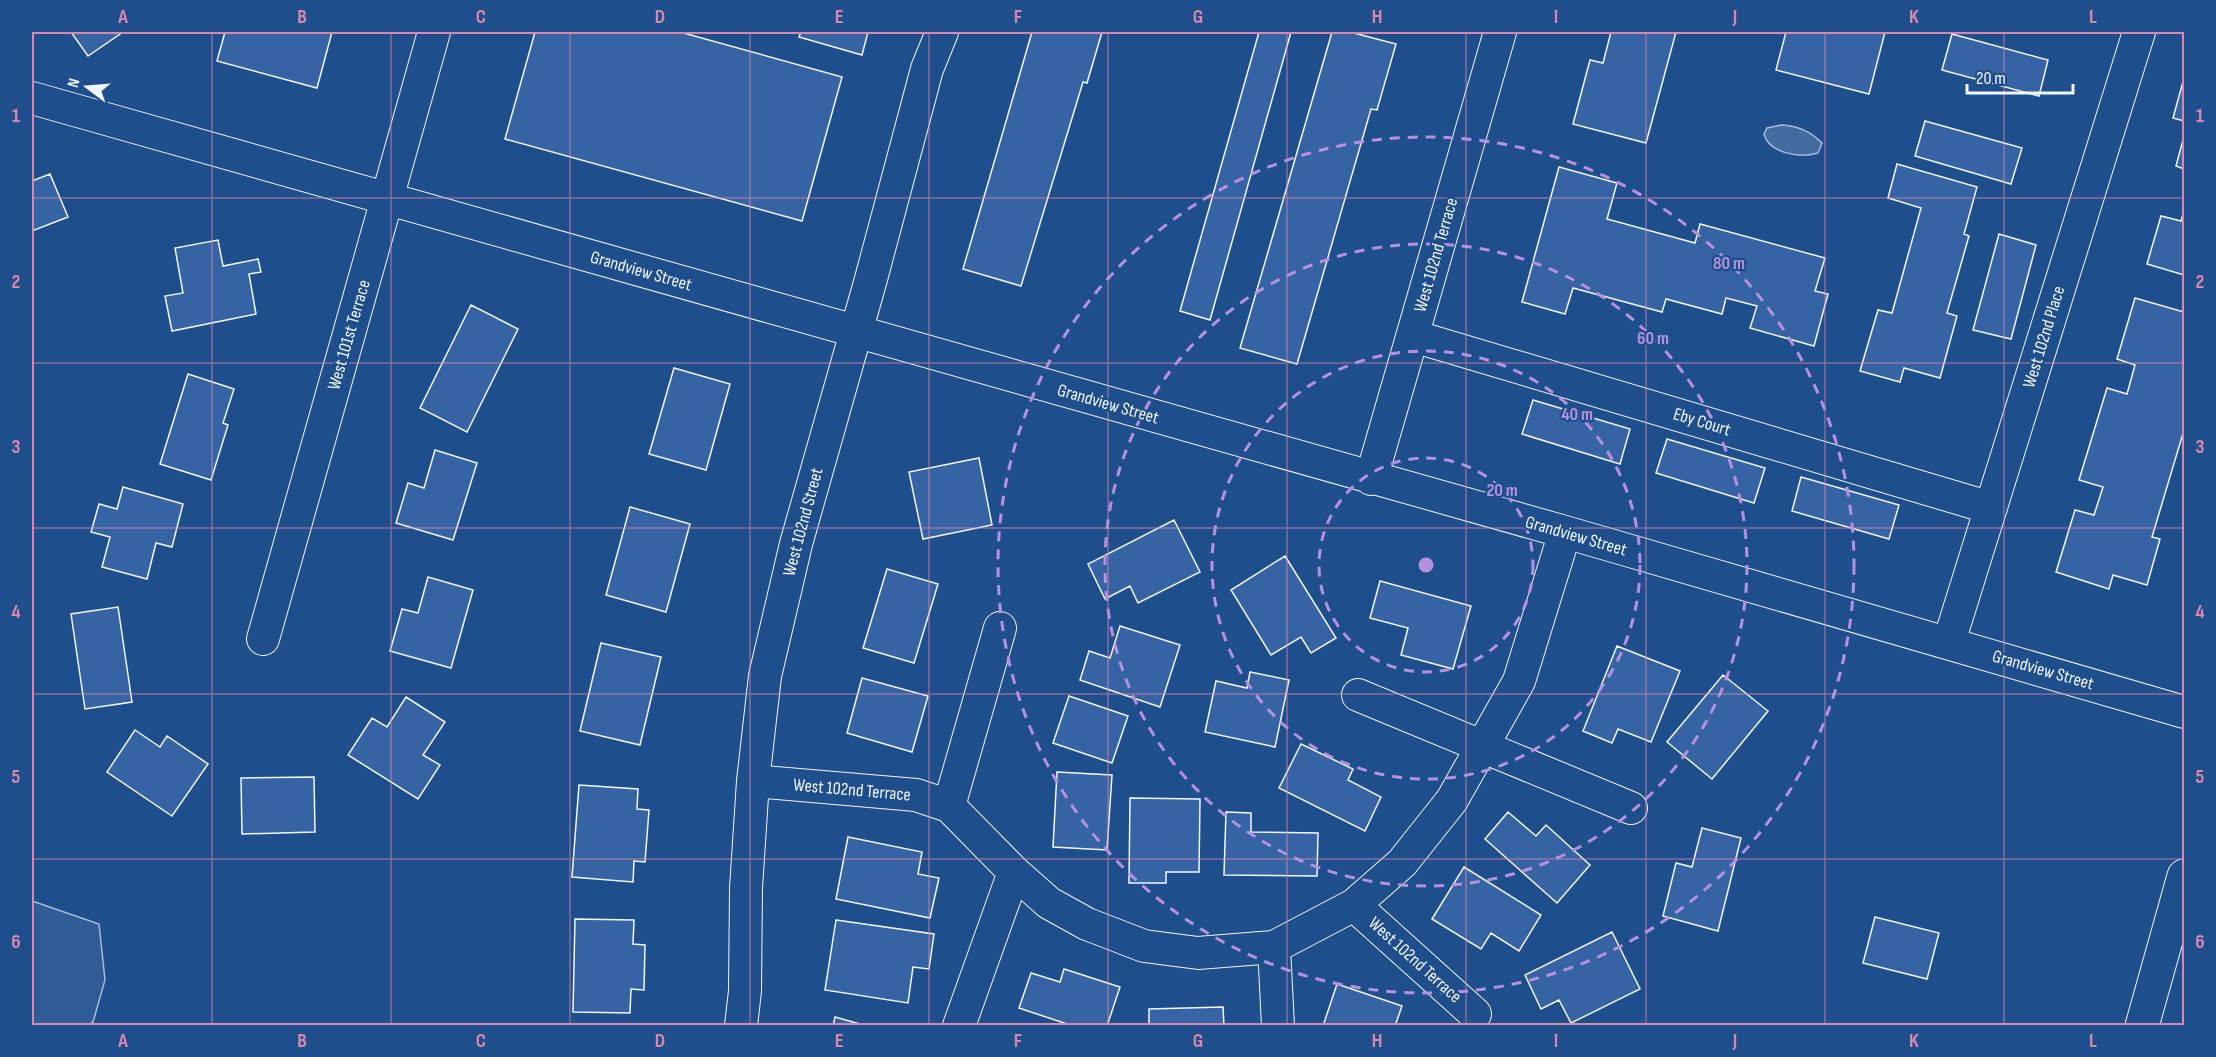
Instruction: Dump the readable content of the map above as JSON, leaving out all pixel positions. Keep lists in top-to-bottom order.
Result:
{
  "streets": {
    "street": [
      "West 102nd Terrace",
      "Grandview Street",
      "West 101st Terrace",
      "West 102nd Place",
      "Eby Court",
      "West 102nd Street"
    ]
  },
  "crossings": [
    ["West 102nd Terrace", "Grandview Street"],
    ["West 102nd Terrace", "Eby Court"],
    ["West 102nd Terrace", "West 102nd Street"],
    ["Grandview Street", "West 101st Terrace"],
    ["Grandview Street", "West 102nd Place"],
    ["Grandview Street", "West 102nd Street"],
    ["West 102nd Place", "Eby Court"]
  ],
  "scale_bar": "20 m",
  "north": "left",
  "grid": {
    "columns": [
      "A",
      "B",
      "C",
      "D",
      "E",
      "F",
      "G",
      "H",
      "I",
      "J",
      "K",
      "L"
    ],
    "rows": [
      "1",
      "2",
      "3",
      "4",
      "5",
      "6"
    ]
  },
  "rings": [
    "80 m",
    "60 m",
    "40 m",
    "20 m"
  ]
}
